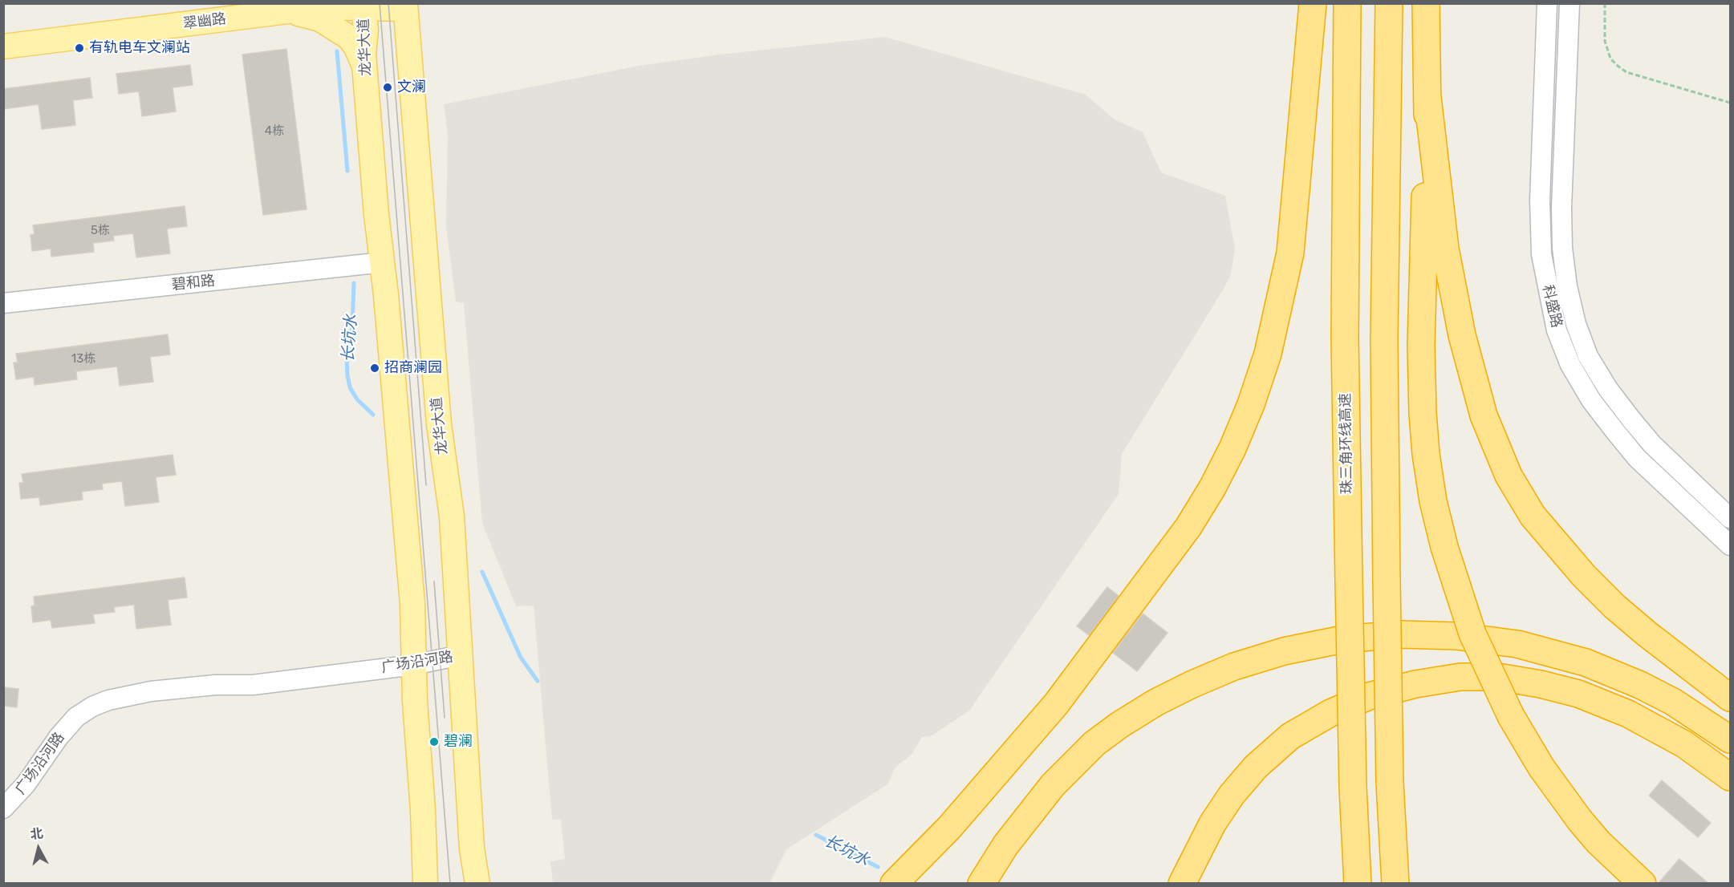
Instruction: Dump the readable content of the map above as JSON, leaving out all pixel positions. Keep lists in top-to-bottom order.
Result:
{
  "streets": {
    "highway": ["珠三角环线高速"],
    "main road": ["翠幽路", "龙华大道"],
    "street": ["碧和路", "科盛路", "广场沿河路"]
  },
  "crossings": [
    ["翠幽路", "龙华大道"],
    ["龙华大道", "碧和路"],
    ["龙华大道", "广场沿河路"]
  ],
  "water": ["长坑水"],
  "places": [
    "有轨电车文澜站",
    "文澜",
    "招商澜园",
    "碧澜"
  ],
  "house_numbers": ["4栋", "5栋", "13栋"],
  "north": "top"
}
